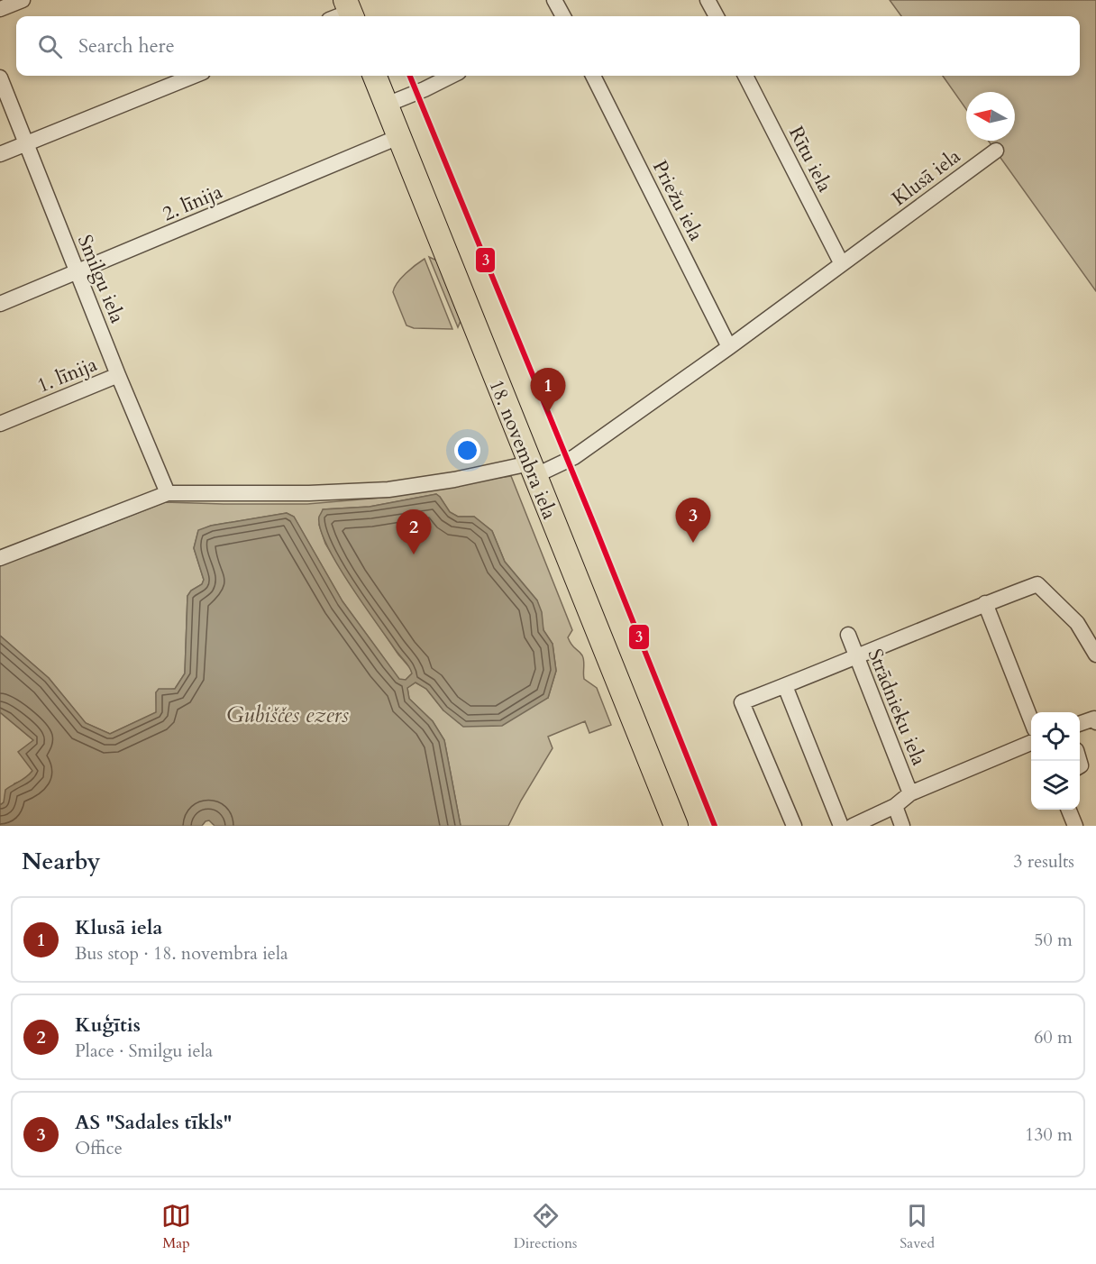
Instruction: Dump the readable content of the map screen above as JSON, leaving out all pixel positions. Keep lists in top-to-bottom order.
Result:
{
  "streets": {
    "main road": ["18. novembra iela"],
    "street": [
      "Rītu iela",
      "Klusā iela",
      "Priežu iela",
      "2. līnija",
      "Smilgu iela",
      "1. līnija",
      "Strādnieku iela"
    ]
  },
  "crossings": [
    ["Rītu iela", "Klusā iela"],
    ["Klusā iela", "Priežu iela"],
    ["Klusā iela", "18. novembra iela"],
    ["2. līnija", "Smilgu iela"],
    ["2. līnija", "18. novembra iela"],
    ["Smilgu iela", "1. līnija"]
  ],
  "water": ["Gubiščes ezers"],
  "lines": ["tram line 3"],
  "north": "left",
  "page": {
    "search": "Search here",
    "pins": ["1", "3", "2"],
    "heading": ["Nearby", "3 results"],
    "list": [
      {
        "mark": "1",
        "name": "Klusā iela",
        "note": "Bus stop · 18. novembra iela",
        "value": "50 m"
      },
      {
        "mark": "2",
        "name": "Kuģītis",
        "note": "Place · Smilgu iela",
        "value": "60 m"
      },
      {
        "mark": "3",
        "name": "AS \"Sadales tīkls\"",
        "note": "Office",
        "value": "130 m"
      }
    ],
    "nav": ["Map", "Directions", "Saved"]
  }
}
